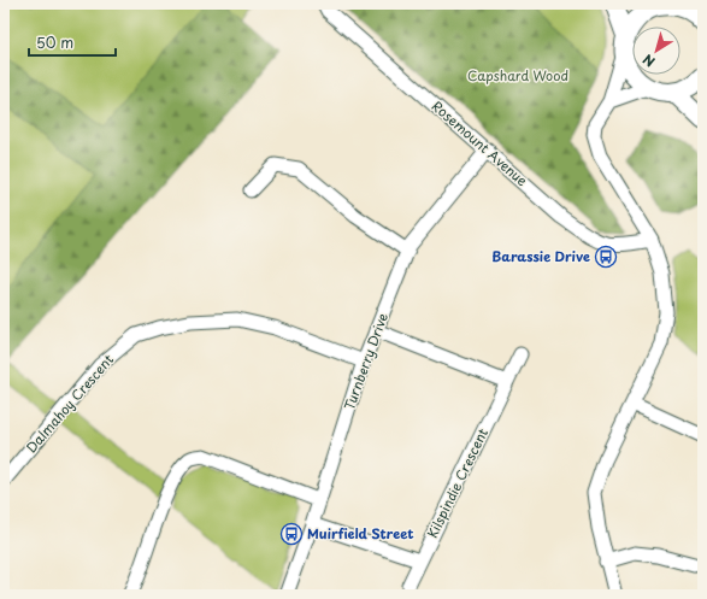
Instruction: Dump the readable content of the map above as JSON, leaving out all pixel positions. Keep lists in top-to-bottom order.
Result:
{
  "streets": {
    "street": [
      "Rosemount Avenue",
      "Turnberry Drive",
      "Dalmahoy Crescent",
      "Kilspindie Crescent"
    ]
  },
  "crossings": [
    ["Rosemount Avenue", "Turnberry Drive"],
    ["Turnberry Drive", "Dalmahoy Crescent"]
  ],
  "parks": ["Capshard Wood"],
  "places": {
    "bus stop": ["Barassie Drive", "Muirfield Street"]
  },
  "scale_bar": "50 m",
  "north": "bottom left"
}
